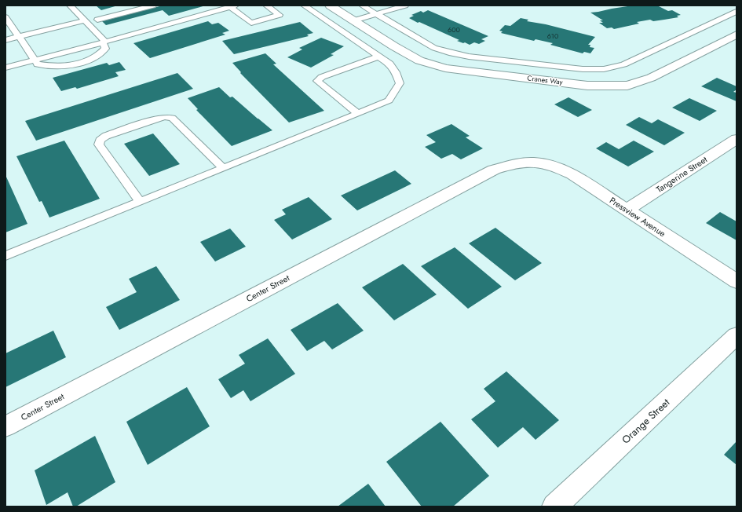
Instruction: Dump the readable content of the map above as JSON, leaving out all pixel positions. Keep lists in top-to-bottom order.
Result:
{
  "streets": {
    "street": [
      "Cranes Way",
      "Tangerine Street",
      "Pressview Avenue",
      "Center Street",
      "Orange Street"
    ]
  },
  "crossings": [
    ["Tangerine Street", "Pressview Avenue"],
    ["Pressview Avenue", "Center Street"]
  ],
  "house_numbers": ["600", "610"]
}
